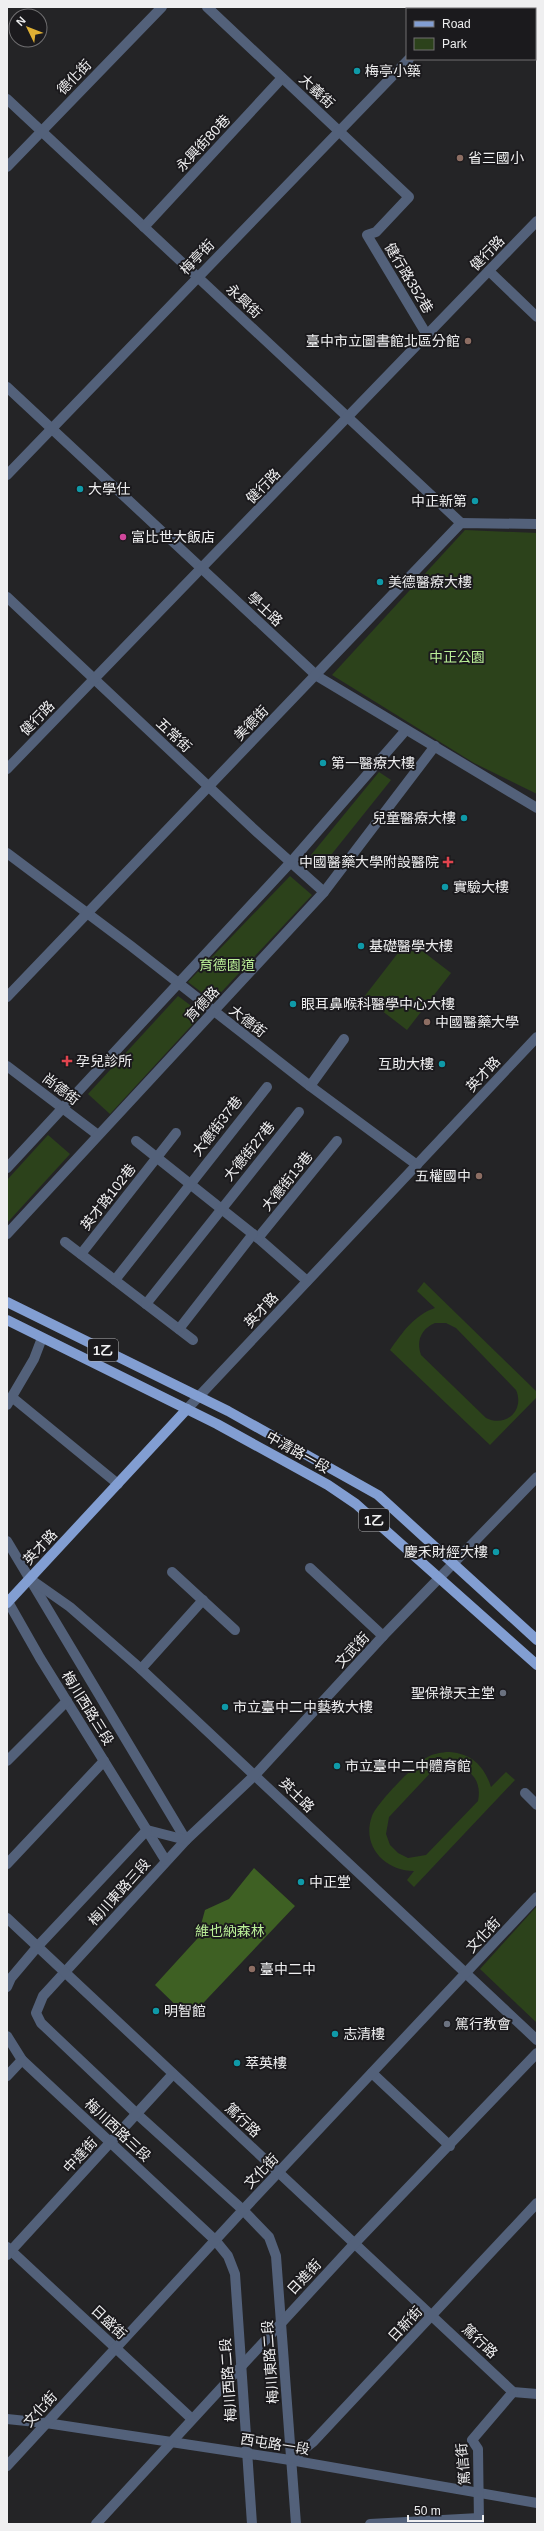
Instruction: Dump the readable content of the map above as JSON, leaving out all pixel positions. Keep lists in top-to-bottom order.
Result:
{
  "streets": {
    "main road": ["英才路", "1乙", "中清路一段"],
    "street": [
      "德化街",
      "大義街",
      "永興街80巷",
      "健行路",
      "梅亭街",
      "健行路352巷",
      "永興街",
      "學士路",
      "美德街",
      "五常街",
      "育德路",
      "大德街",
      "尚德街",
      "大德街37巷",
      "大德街27巷",
      "大德街13巷",
      "英才路102巷",
      "文武街",
      "梅川西路三段",
      "英士路",
      "梅川東路三段",
      "文化街",
      "篤行路",
      "中達街",
      "日進街",
      "日盛街",
      "日新街",
      "梅川東路二段",
      "梅川西路二段",
      "西屯路一段",
      "篤信街"
    ]
  },
  "crossings": [
    ["德化街", "永興街"],
    ["大義街", "永興街80巷"],
    ["大義街", "梅亭街"],
    ["大義街", "健行路352巷"],
    ["永興街80巷", "永興街"],
    ["健行路", "健行路352巷"],
    ["健行路", "永興街"],
    ["健行路", "學士路"],
    ["健行路", "五常街"],
    ["梅亭街", "永興街"],
    ["梅亭街", "學士路"],
    ["永興街", "美德街"],
    ["學士路", "美德街"],
    ["學士路", "育德路"],
    ["美德街", "五常街"],
    ["美德街", "大德街"],
    ["五常街", "育德路"],
    ["育德路", "大德街"],
    ["育德路", "尚德街"],
    ["大德街", "英才路"],
    ["英才路", "中清路一段"],
    ["英才路", "梅川西路三段"],
    ["英才路", "英士路"],
    ["中清路一段", "文武街"],
    ["文武街", "英士路"],
    ["文武街", "梅川東路三段"],
    ["梅川西路三段", "梅川東路三段"],
    ["梅川西路三段", "文化街"],
    ["梅川西路三段", "中達街"],
    ["梅川西路三段", "梅川西路二段"],
    ["英士路", "文化街"],
    ["梅川東路三段", "文化街"],
    ["梅川東路三段", "篤行路"],
    ["梅川東路三段", "中達街"],
    ["梅川東路三段", "梅川東路二段"],
    ["文化街", "篤行路"],
    ["文化街", "日盛街"],
    ["文化街", "梅川東路二段"],
    ["文化街", "梅川西路二段"],
    ["文化街", "西屯路一段"],
    ["篤行路", "中達街"],
    ["篤行路", "日進街"],
    ["篤行路", "日新街"],
    ["篤行路", "篤信街"],
    ["中達街", "日盛街"],
    ["日進街", "日盛街"],
    ["日進街", "梅川東路二段"],
    ["日進街", "梅川西路二段"],
    ["日進街", "西屯路一段"],
    ["日新街", "梅川東路二段"],
    ["日新街", "西屯路一段"],
    ["梅川東路二段", "西屯路一段"],
    ["梅川西路二段", "西屯路一段"],
    ["西屯路一段", "篤信街"]
  ],
  "parks": ["中正公園", "育德園道", "維也納森林"],
  "places": {
    "other": [
      "梅亭小築",
      "省三國小",
      "臺中市立圖書館北區分館",
      "大學仕",
      "中正新第",
      "富比世大飯店",
      "美德醫療大樓",
      "第一醫療大樓",
      "兒童醫療大樓",
      "實驗大樓",
      "基礎醫學大樓",
      "眼耳鼻喉科醫學中心大樓",
      "中國醫藥大學",
      "互助大樓",
      "五權國中",
      "慶禾財經大樓",
      "聖保祿天主堂",
      "市立臺中二中藝教大樓",
      "市立臺中二中體育館",
      "中正堂",
      "臺中二中",
      "明智館",
      "篤行教會",
      "志清樓",
      "萃英樓"
    ],
    "health": ["中國醫藥大學附設醫院", "孕兒診所"]
  },
  "legend": ["Road", "Park"],
  "scale_bar": "50 m",
  "north": "top left"
}
